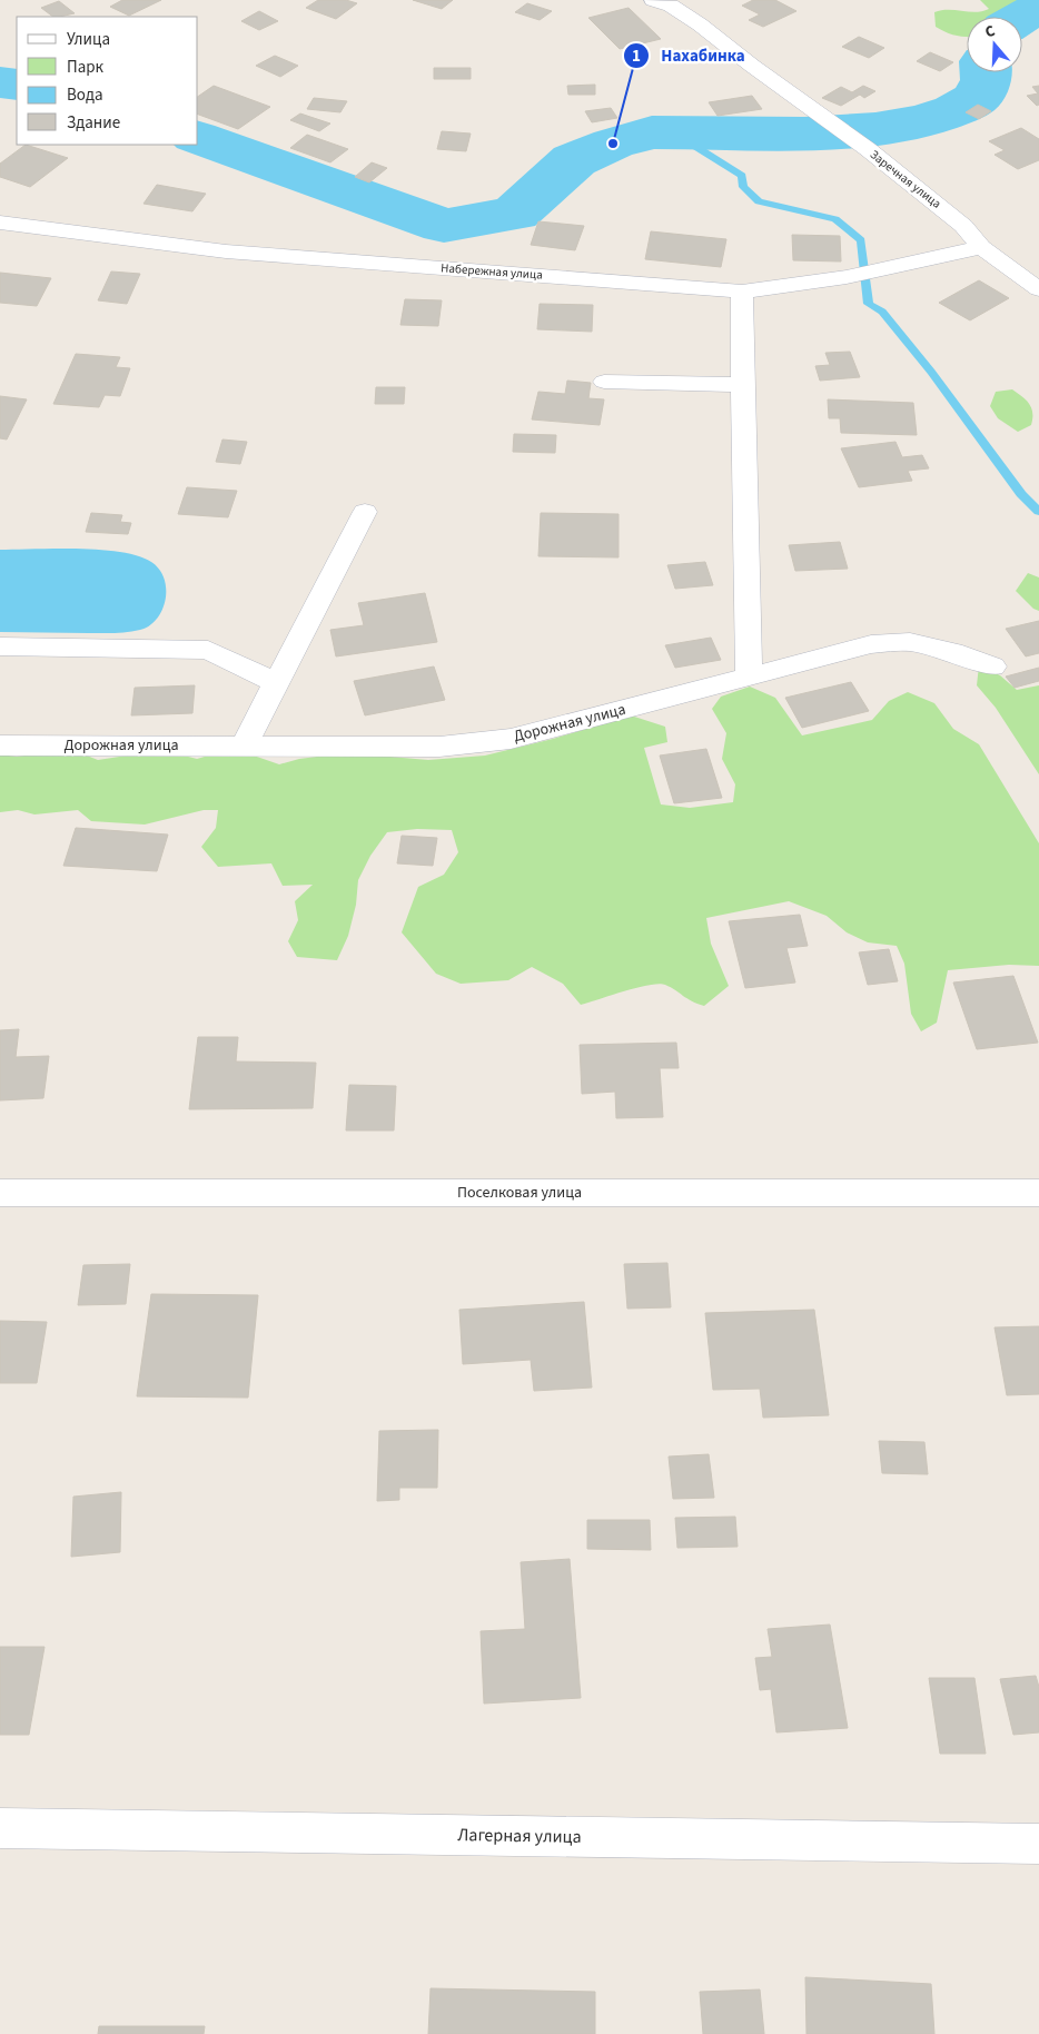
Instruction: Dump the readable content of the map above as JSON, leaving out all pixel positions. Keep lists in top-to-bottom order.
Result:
{
  "streets": {
    "street": [
      "Заречная улица",
      "Набережная улица",
      "Дорожная улица",
      "Поселковая улица",
      "Лагерная улица"
    ]
  },
  "crossings": [
    ["Заречная улица", "Набережная улица"]
  ],
  "places": ["Нахабинка"],
  "legend": [
    "Улица",
    "Парк",
    "Вода",
    "Здание"
  ],
  "north": "top"
}
